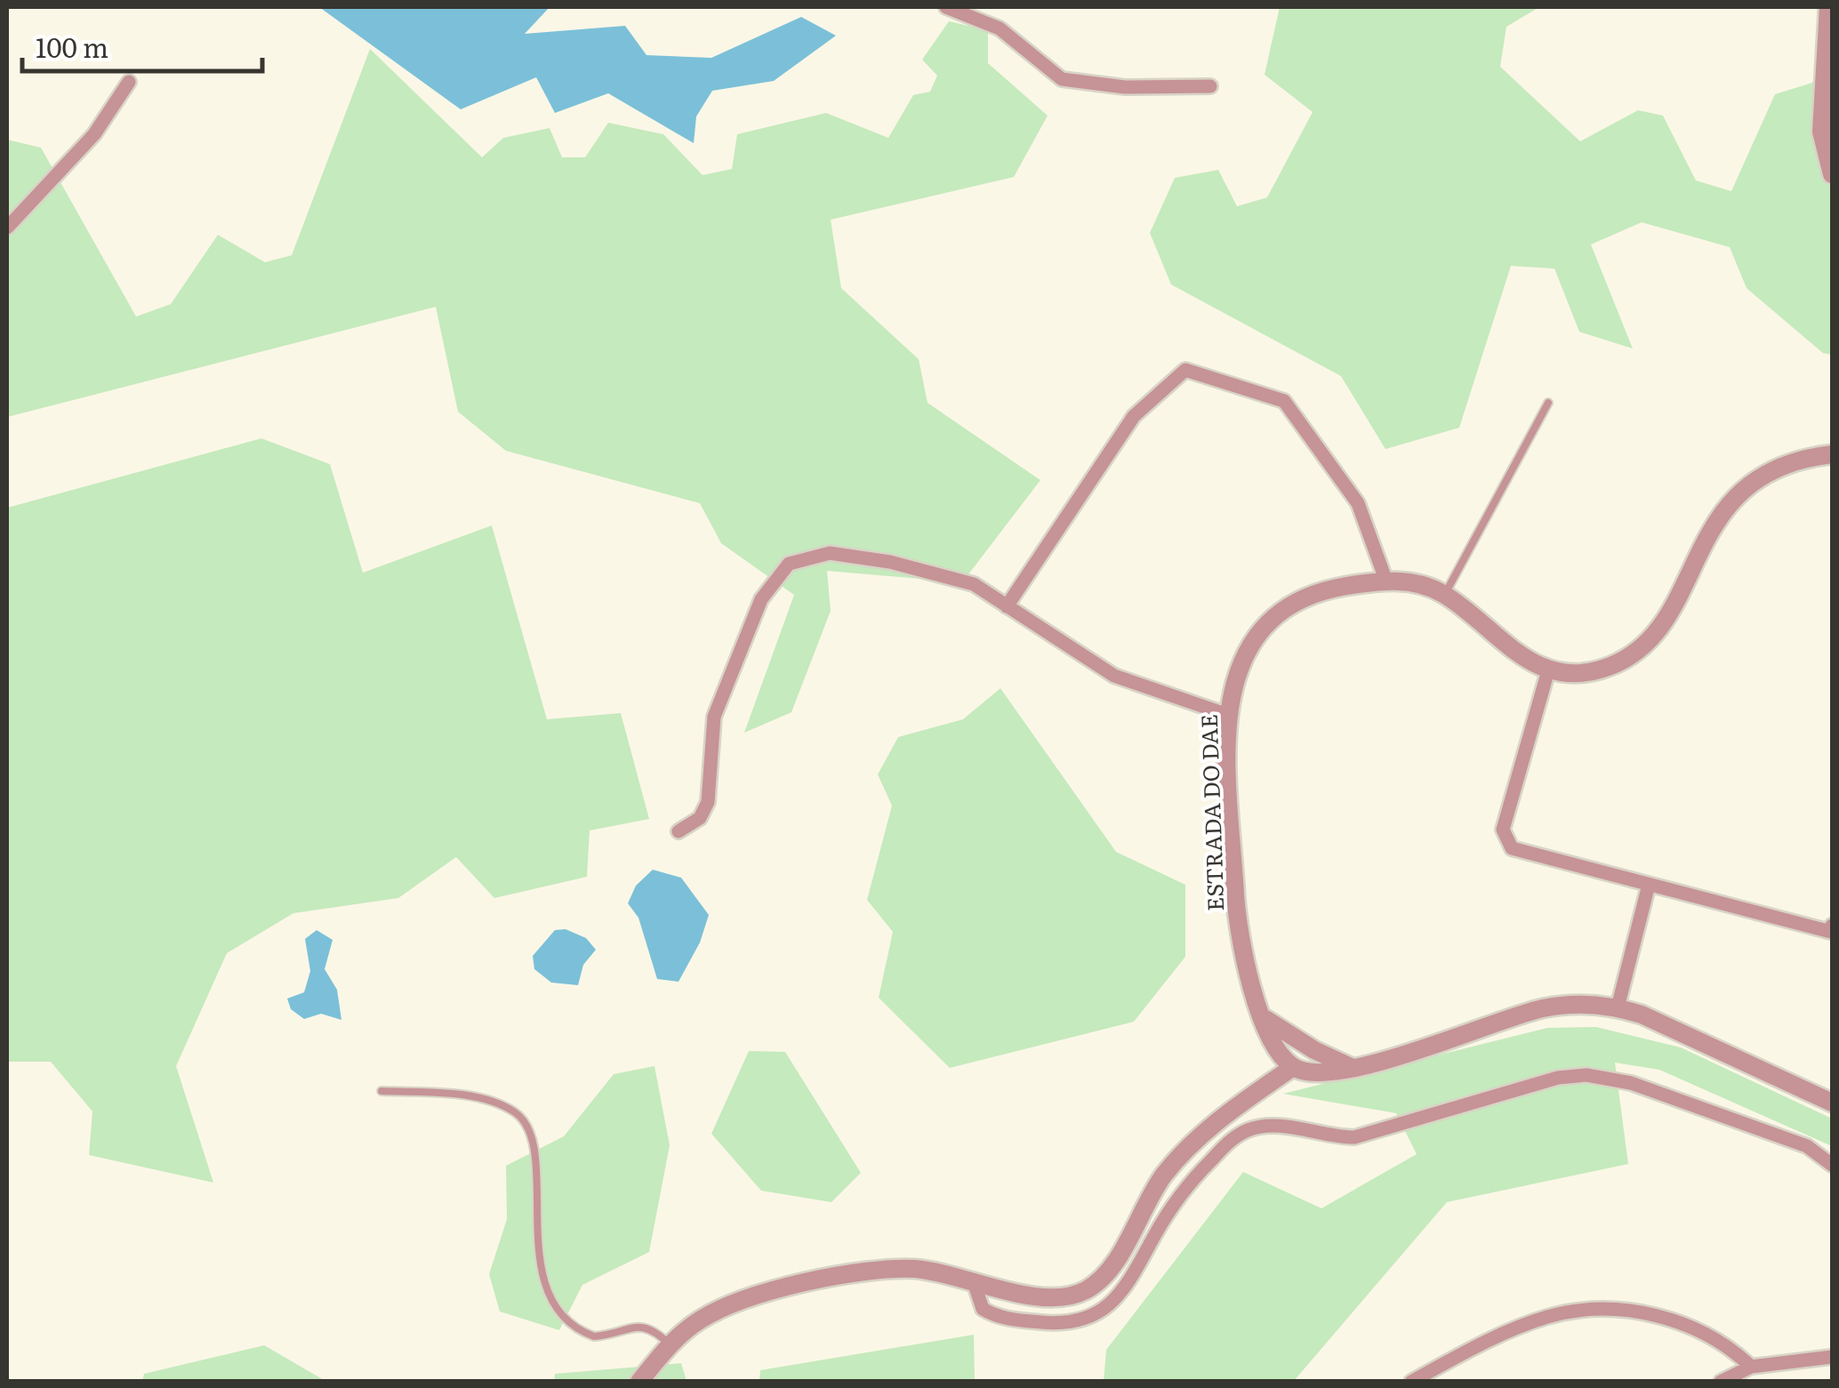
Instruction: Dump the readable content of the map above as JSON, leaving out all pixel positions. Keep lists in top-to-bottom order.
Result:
{
  "streets": {
    "street": ["ESTRADA DO DAE"]
  },
  "scale_bar": "100 m"
}
